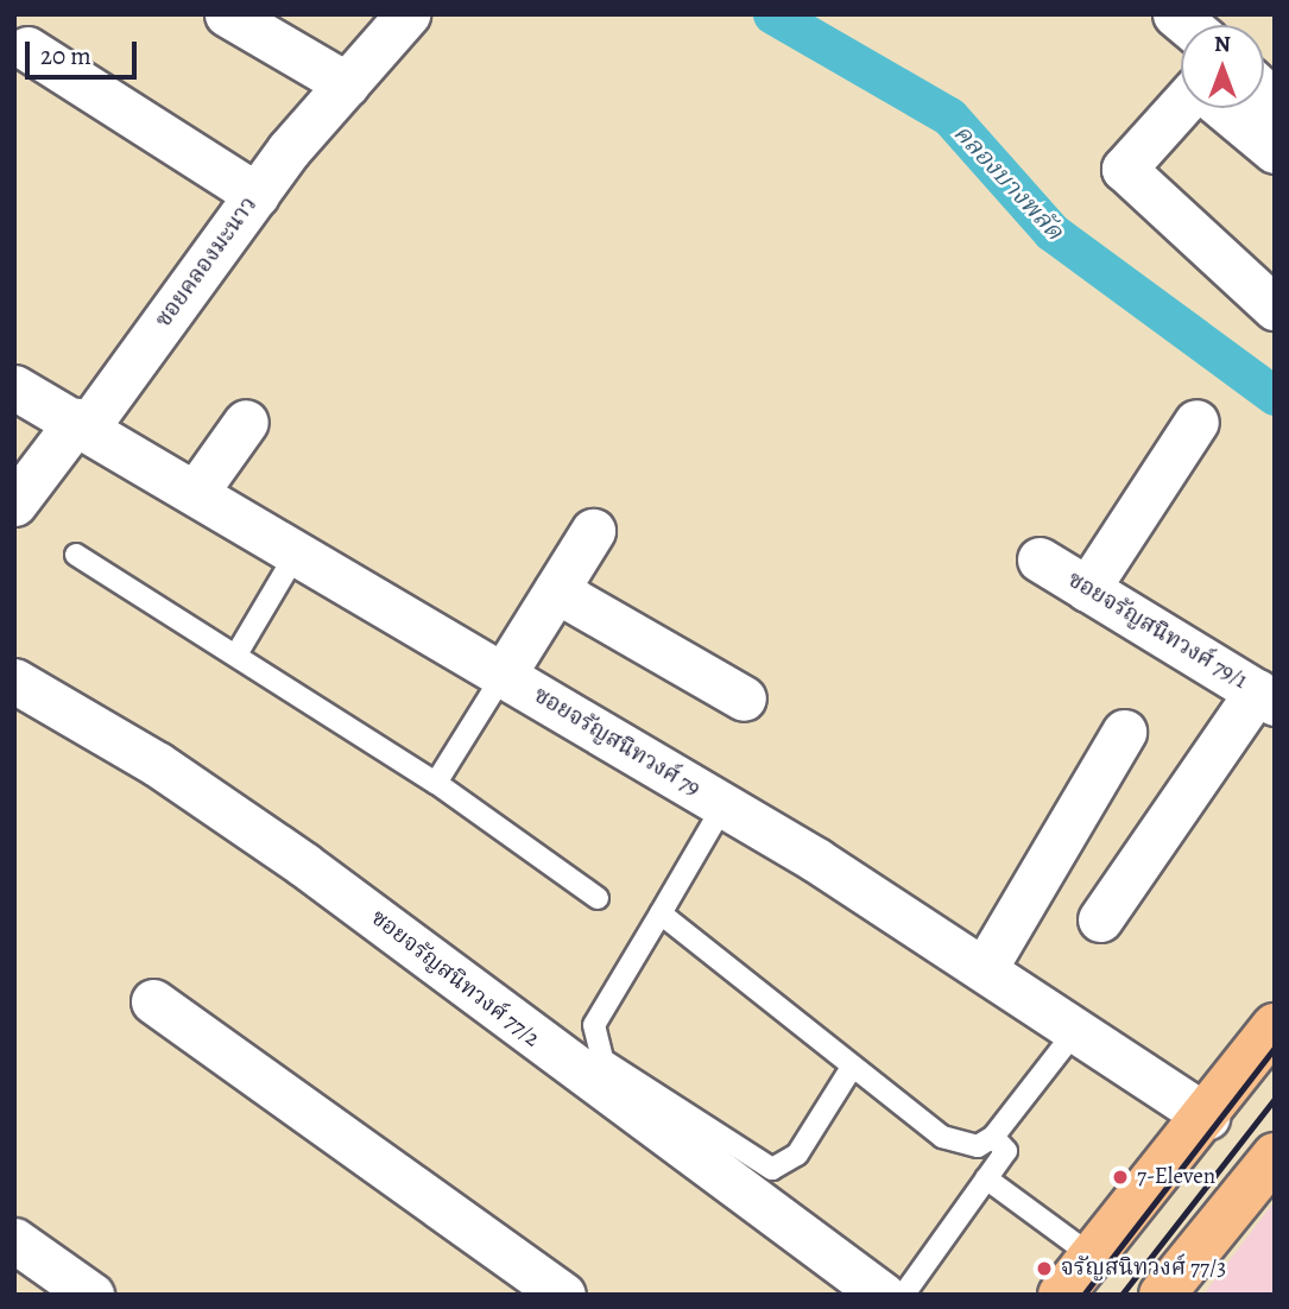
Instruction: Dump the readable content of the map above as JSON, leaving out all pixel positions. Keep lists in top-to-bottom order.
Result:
{
  "streets": {
    "street": [
      "ซอยคลองมะนาว",
      "ซอยจรัญสนิทวงศ์ 79/1",
      "ซอยจรัญสนิทวงศ์ 79",
      "ซอยจรัญสนิทวงศ์ 77/2"
    ]
  },
  "crossings": [
    ["ซอยคลองมะนาว", "ซอยจรัญสนิทวงศ์ 79"]
  ],
  "water": ["คลองบางพลัด"],
  "places": ["7-Eleven", "จรัญสนิทวงศ์ 77/3"],
  "scale_bar": "20 m",
  "north": "top"
}
